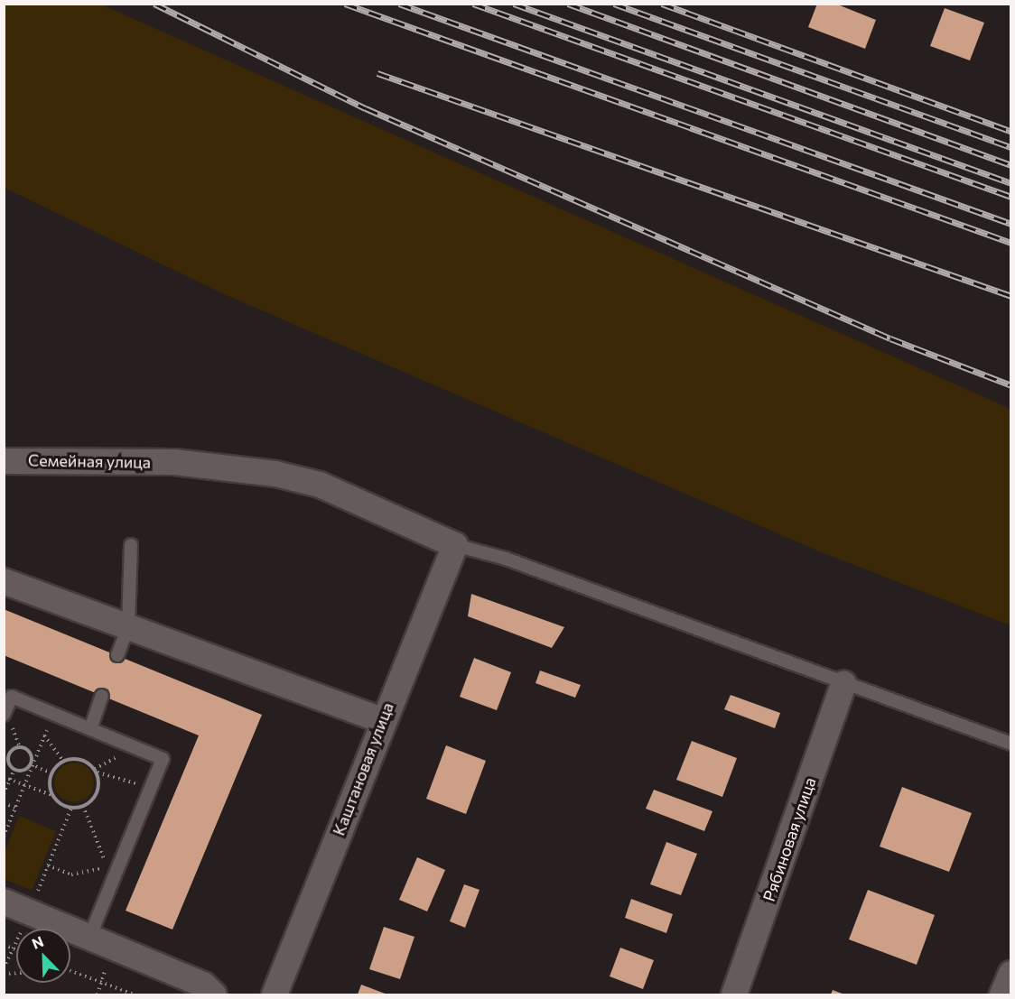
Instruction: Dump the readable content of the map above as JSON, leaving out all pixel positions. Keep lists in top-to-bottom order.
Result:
{
  "streets": {
    "street": ["Семейная улица", "Каштановая улица", "Рябиновая улица"]
  },
  "crossings": [
    ["Семейная улица", "Каштановая улица"]
  ],
  "north": "top left"
}
